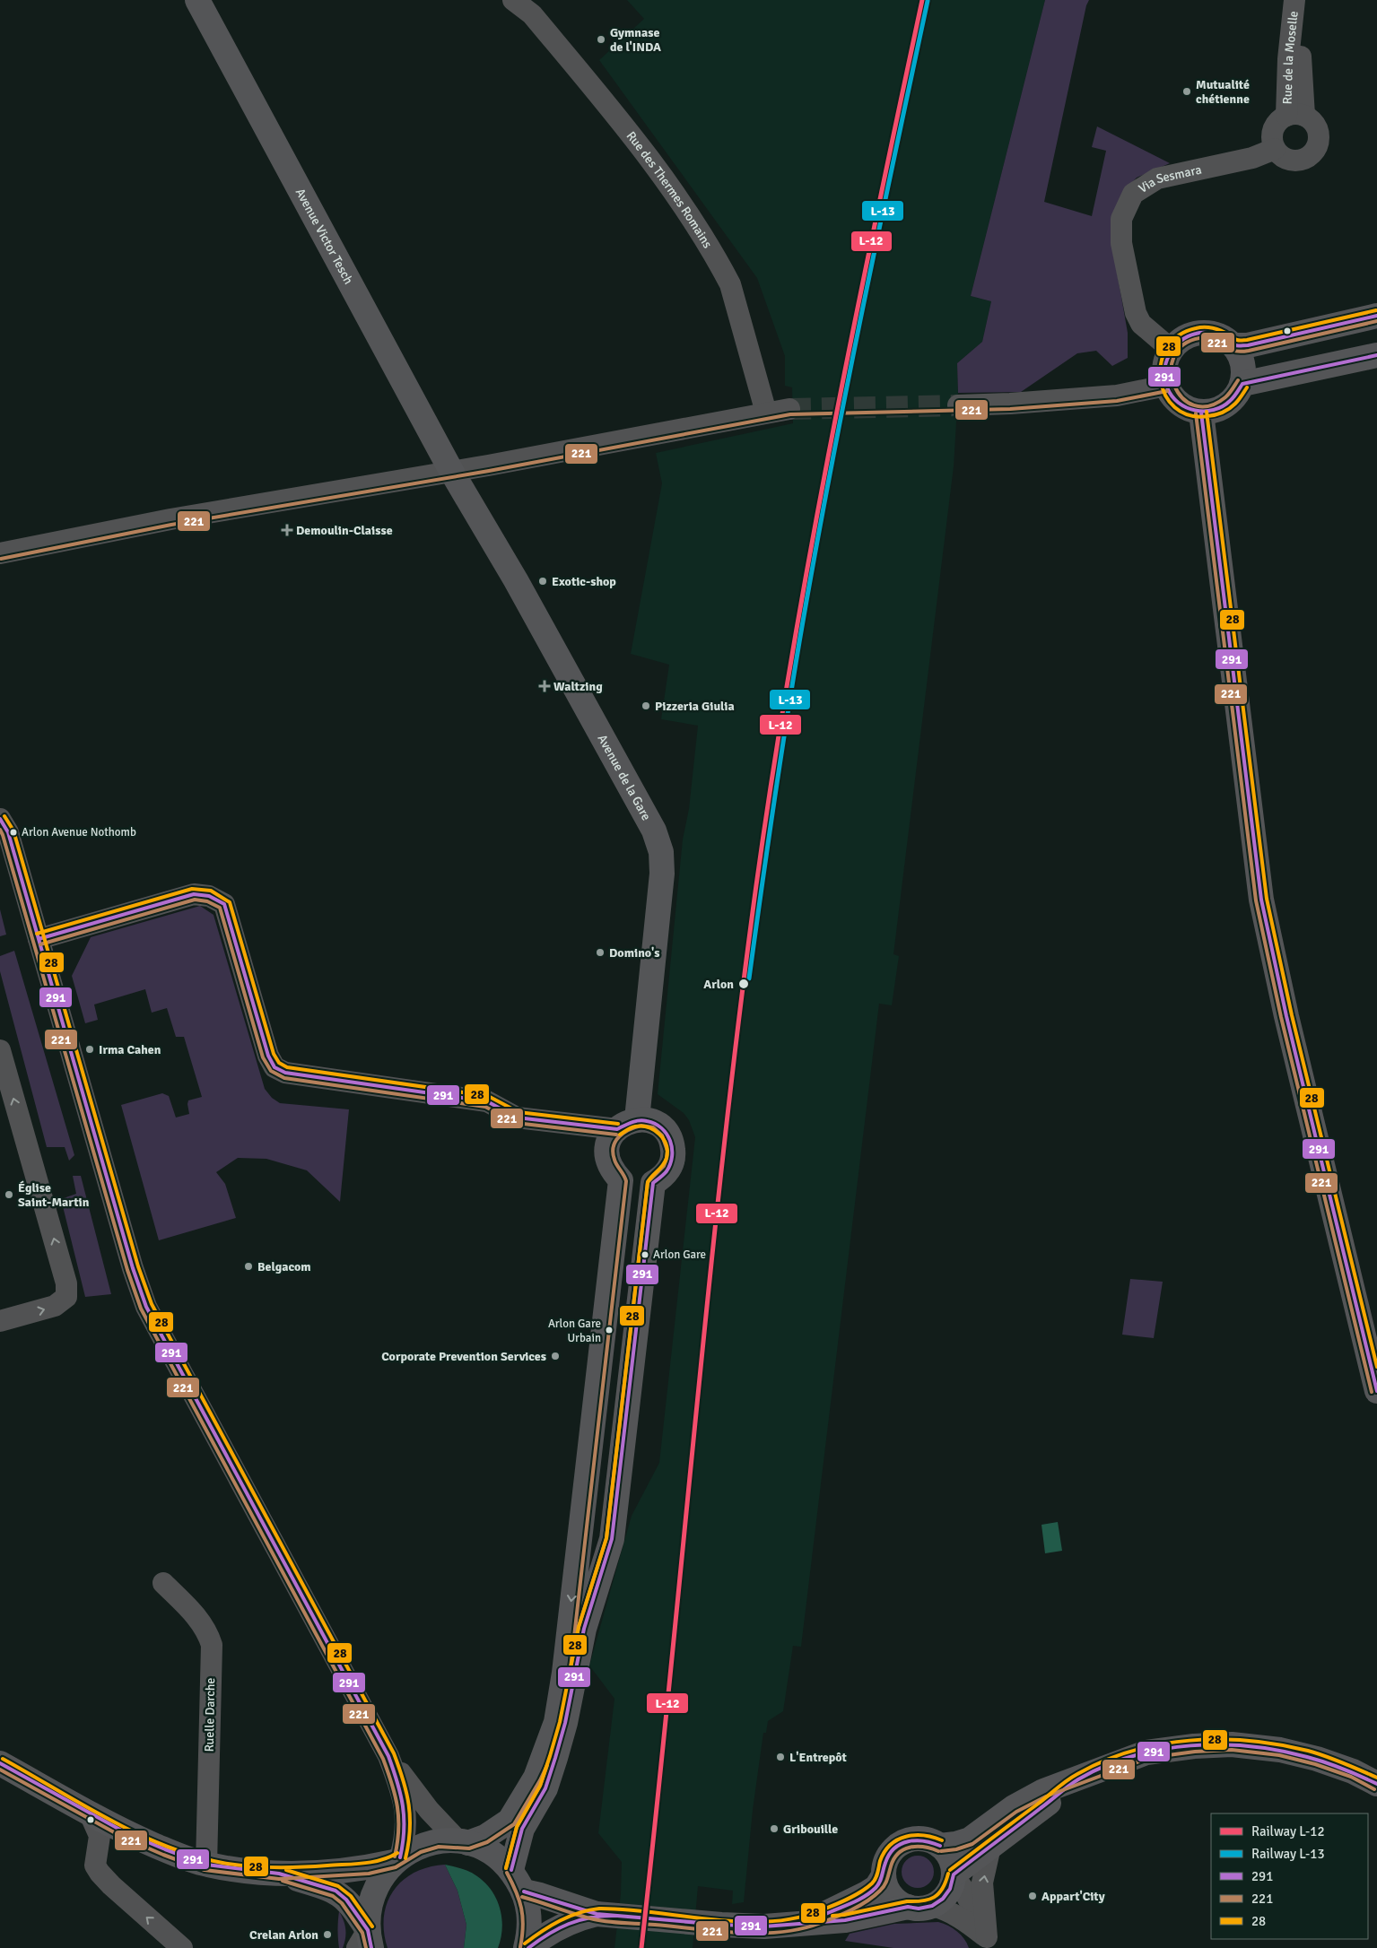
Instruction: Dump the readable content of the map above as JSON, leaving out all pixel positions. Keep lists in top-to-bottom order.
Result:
{
  "streets": {
    "main road": ["Avenue Victor Tesch", "Avenue de la Gare"],
    "street": [
      "Rue de la Moselle",
      "Via Sesmara",
      "Rue des Thermes Romains",
      "Ruelle Darche"
    ]
  },
  "crossings": [
    ["Rue de la Moselle", "Via Sesmara"],
    ["Avenue Victor Tesch", "Avenue de la Gare"]
  ],
  "places": {
    "other": [
      "Gymnase de l'INDA",
      "Mutualité chétienne",
      "Exotic-shop",
      "Pizzeria Giulia",
      "Arlon Avenue Nothomb",
      "Domino's",
      "Arlon",
      "Irma Cahen",
      "Église Saint-Martin",
      "Arlon Gare",
      "Belgacom",
      "Arlon Gare Urbain",
      "Corporate Prevention Services",
      "L'Entrepôt",
      "Gribouille",
      "Appart'City",
      "Crelan Arlon"
    ],
    "health": ["Demoulin-Claisse", "Waltzing"]
  },
  "lines": [
    "rail line L-12",
    "rail line L-13",
    "transit line 28",
    "transit line 291",
    "transit line 221"
  ],
  "legend": [
    "Railway L-12",
    "Railway L-13",
    "291",
    "221",
    "28"
  ]
}
